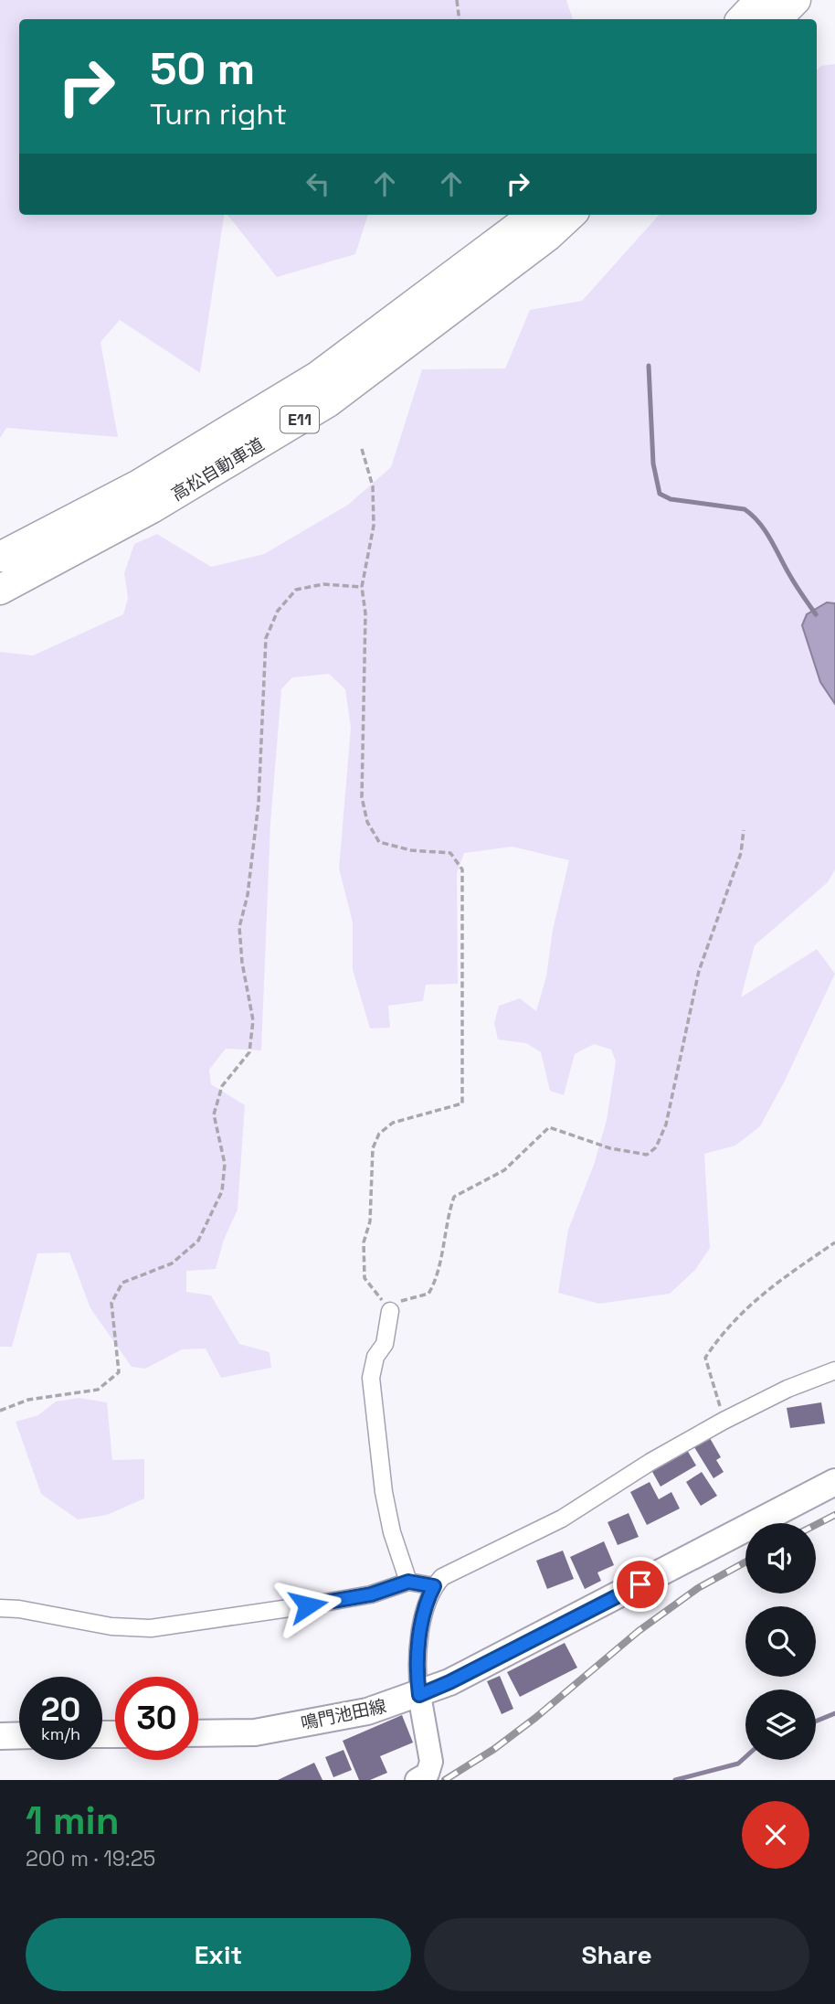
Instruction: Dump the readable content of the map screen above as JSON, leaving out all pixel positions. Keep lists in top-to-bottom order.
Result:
{
  "streets": {
    "highway": ["E11", "高松自動車道"],
    "main road": ["鳴門池田線"]
  },
  "page": {
    "turn": ["50 m", "Turn right"],
    "speed": "20 km/h",
    "limit": "30",
    "heading": ["1 min", "200 m · 19:25"],
    "buttons": ["Exit", "Share"]
  }
}
